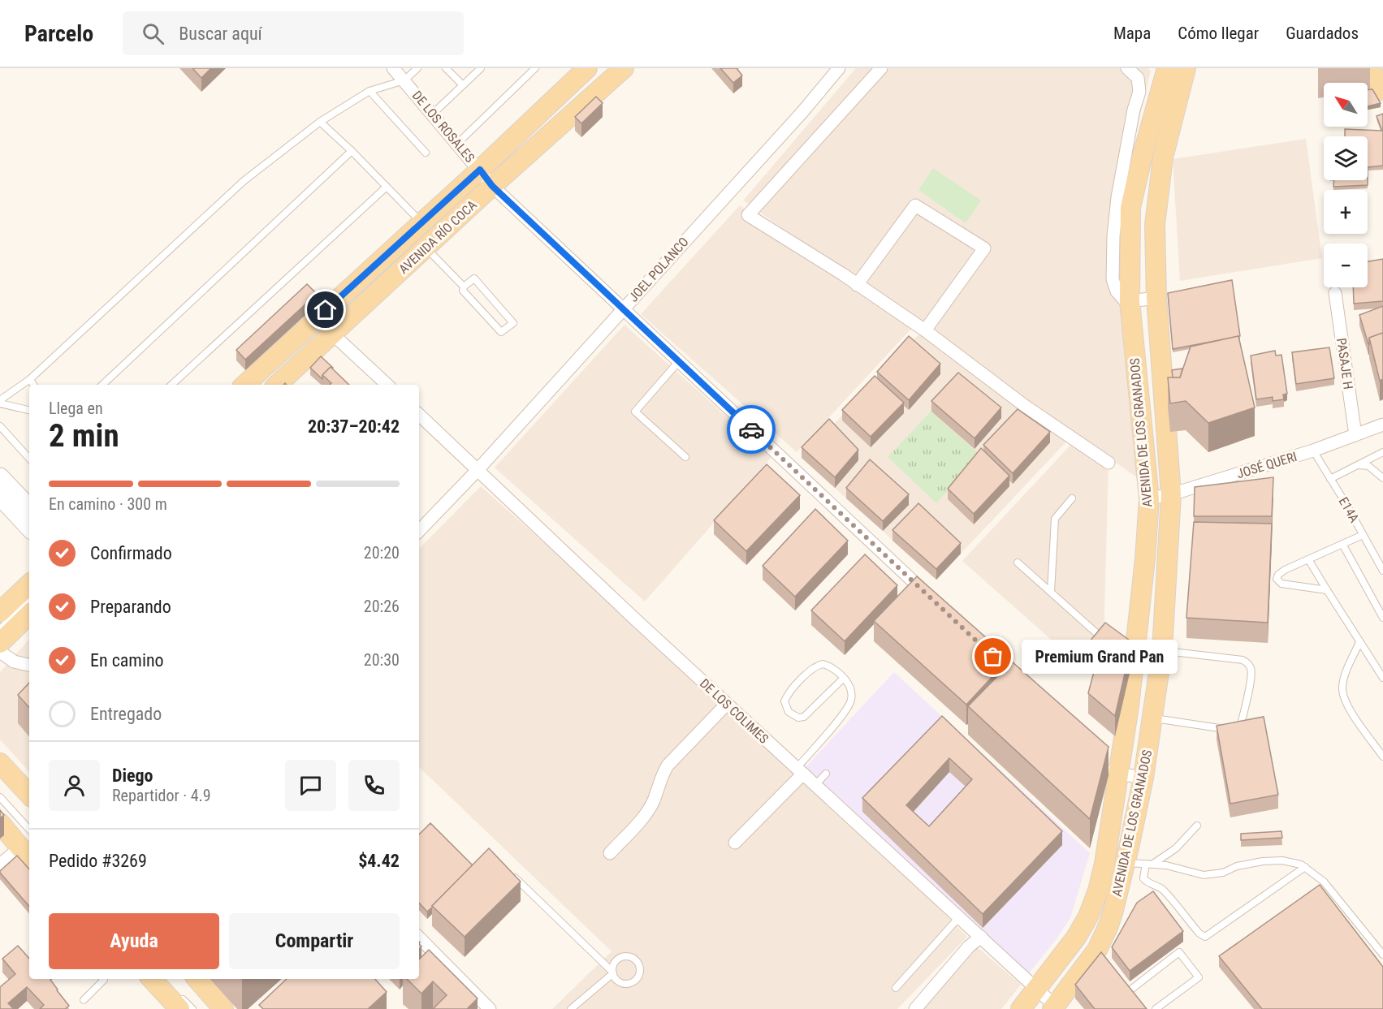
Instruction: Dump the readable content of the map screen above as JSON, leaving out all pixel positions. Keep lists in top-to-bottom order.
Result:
{
  "streets": {
    "main road": ["AVENIDA RÍO COCA", "AVENIDA DE LOS GRANADOS"],
    "street": [
      "DE LOS ROSALES",
      "JOEL POLANCO",
      "PASAJE H",
      "JOSÉ QUERI",
      "DE LOS COLIMES"
    ],
    "lane": ["E14A"]
  },
  "crossings": [
    ["DE LOS ROSALES", "AVENIDA RÍO COCA"],
    ["DE LOS ROSALES", "JOEL POLANCO"],
    ["JOEL POLANCO", "DE LOS COLIMES"],
    ["PASAJE H", "JOSÉ QUERI"],
    ["AVENIDA DE LOS GRANADOS", "JOSÉ QUERI"],
    ["AVENIDA DE LOS GRANADOS", "DE LOS COLIMES"],
    ["JOSÉ QUERI", "E14A"]
  ],
  "places": ["Premium Grand Pan"],
  "north": "top left",
  "page": {
    "header": "Parcelo",
    "search": "Buscar aquí",
    "nav": ["Mapa", "Cómo llegar", "Guardados"],
    "map_buttons": ["+", "−"],
    "heading": ["2 min", "Llega en", "20:37–20:42"],
    "panel": [
      "Diego",
      "Repartidor · 4.9",
      "Pedido #3269",
      "$4.42"
    ],
    "bar": "En camino · 300 m",
    "list": [
      ["Confirmado", "20:20"],
      ["Preparando", "20:26"],
      ["En camino", "20:30"],
      "Entregado"
    ],
    "bubble": "Premium Grand Pan",
    "buttons": ["Ayuda", "Compartir"]
  }
}
